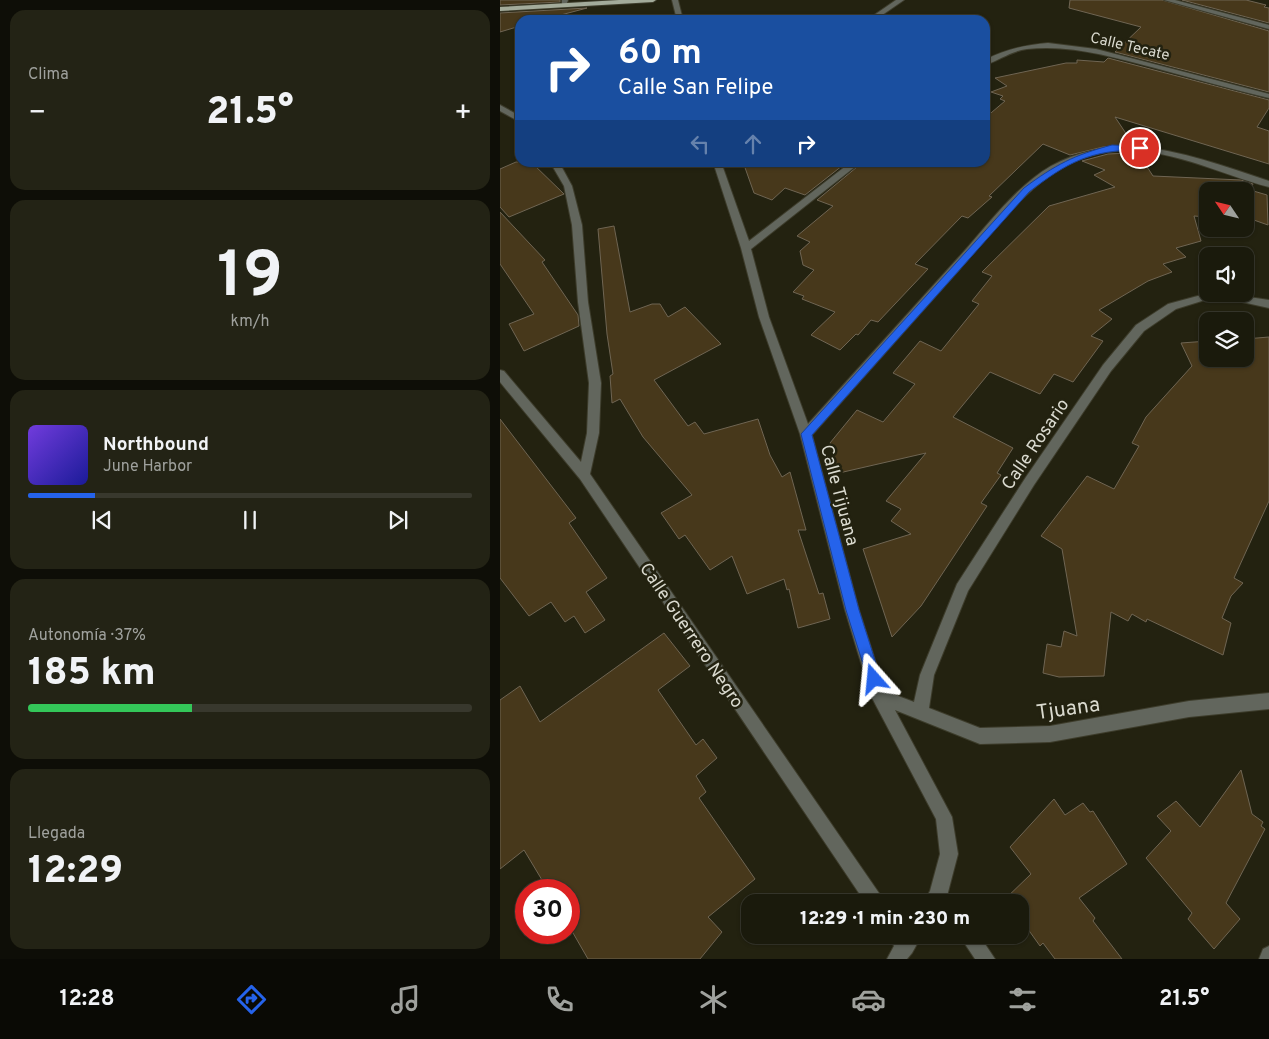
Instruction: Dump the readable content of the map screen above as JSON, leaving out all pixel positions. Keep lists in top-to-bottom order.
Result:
{
  "streets": {
    "street": [
      "Calle Tecate",
      "Calle Rosario",
      "Calle Tijuana",
      "Calle Guerrero Negro",
      "Tjuana"
    ]
  },
  "crossings": [
    ["Calle Rosario", "Tjuana"],
    ["Calle Tijuana", "Tjuana"]
  ],
  "north": "top left",
  "page": {
    "tile": [
      "Clima",
      ["19", "km/h"],
      ["Autonomía · 37%", "185 km"],
      ["Llegada", "12:29"]
    ],
    "turn": ["60 m", "Calle San Felipe"],
    "heat": ["−", "21.5°", "+"],
    "song": ["Northbound", "June Harbor"],
    "limit": "30",
    "trip": "12:29 · 1 min · 230 m",
    "tabs": ["12:28", "21.5°"]
  }
}
